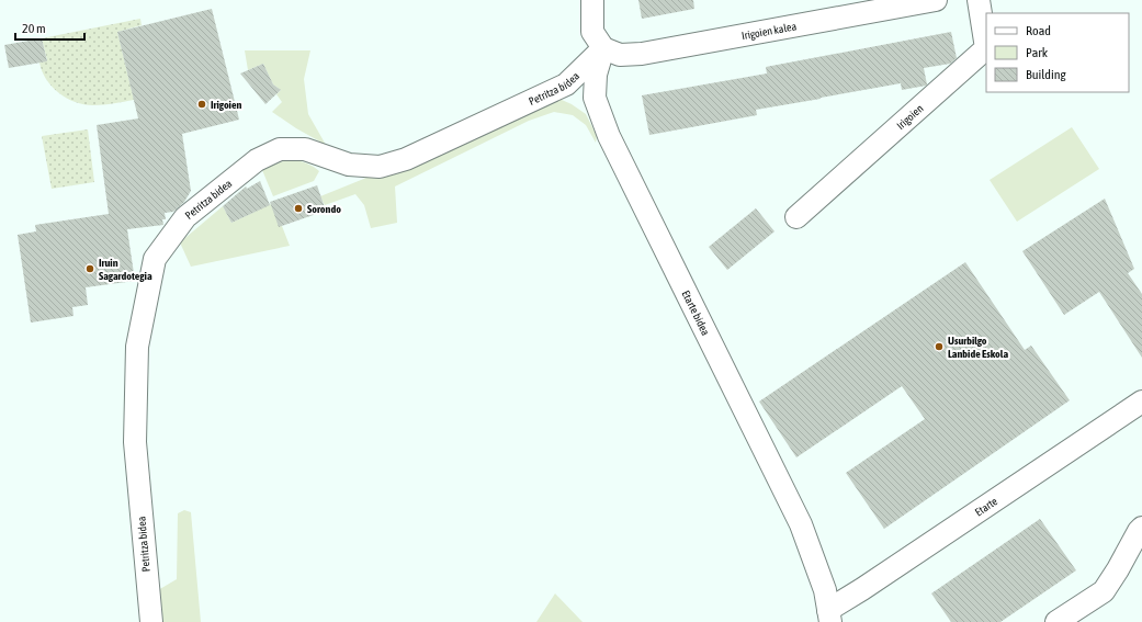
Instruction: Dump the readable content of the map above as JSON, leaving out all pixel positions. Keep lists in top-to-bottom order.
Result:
{
  "streets": {
    "street": [
      "Irigoien kalea",
      "Petritza bidea",
      "Irigoien",
      "Etarte bidea",
      "Etarte"
    ]
  },
  "crossings": [
    ["Irigoien kalea", "Petritza bidea"],
    ["Irigoien kalea", "Etarte bidea"],
    ["Petritza bidea", "Etarte bidea"],
    ["Etarte bidea", "Etarte"]
  ],
  "places": [
    "Irigoien",
    "Sorondo",
    "Iruin Sagardotegia",
    "Usurbilgo Lanbide Eskola"
  ],
  "legend": ["Road", "Park", "Building"],
  "scale_bar": "20 m"
}
